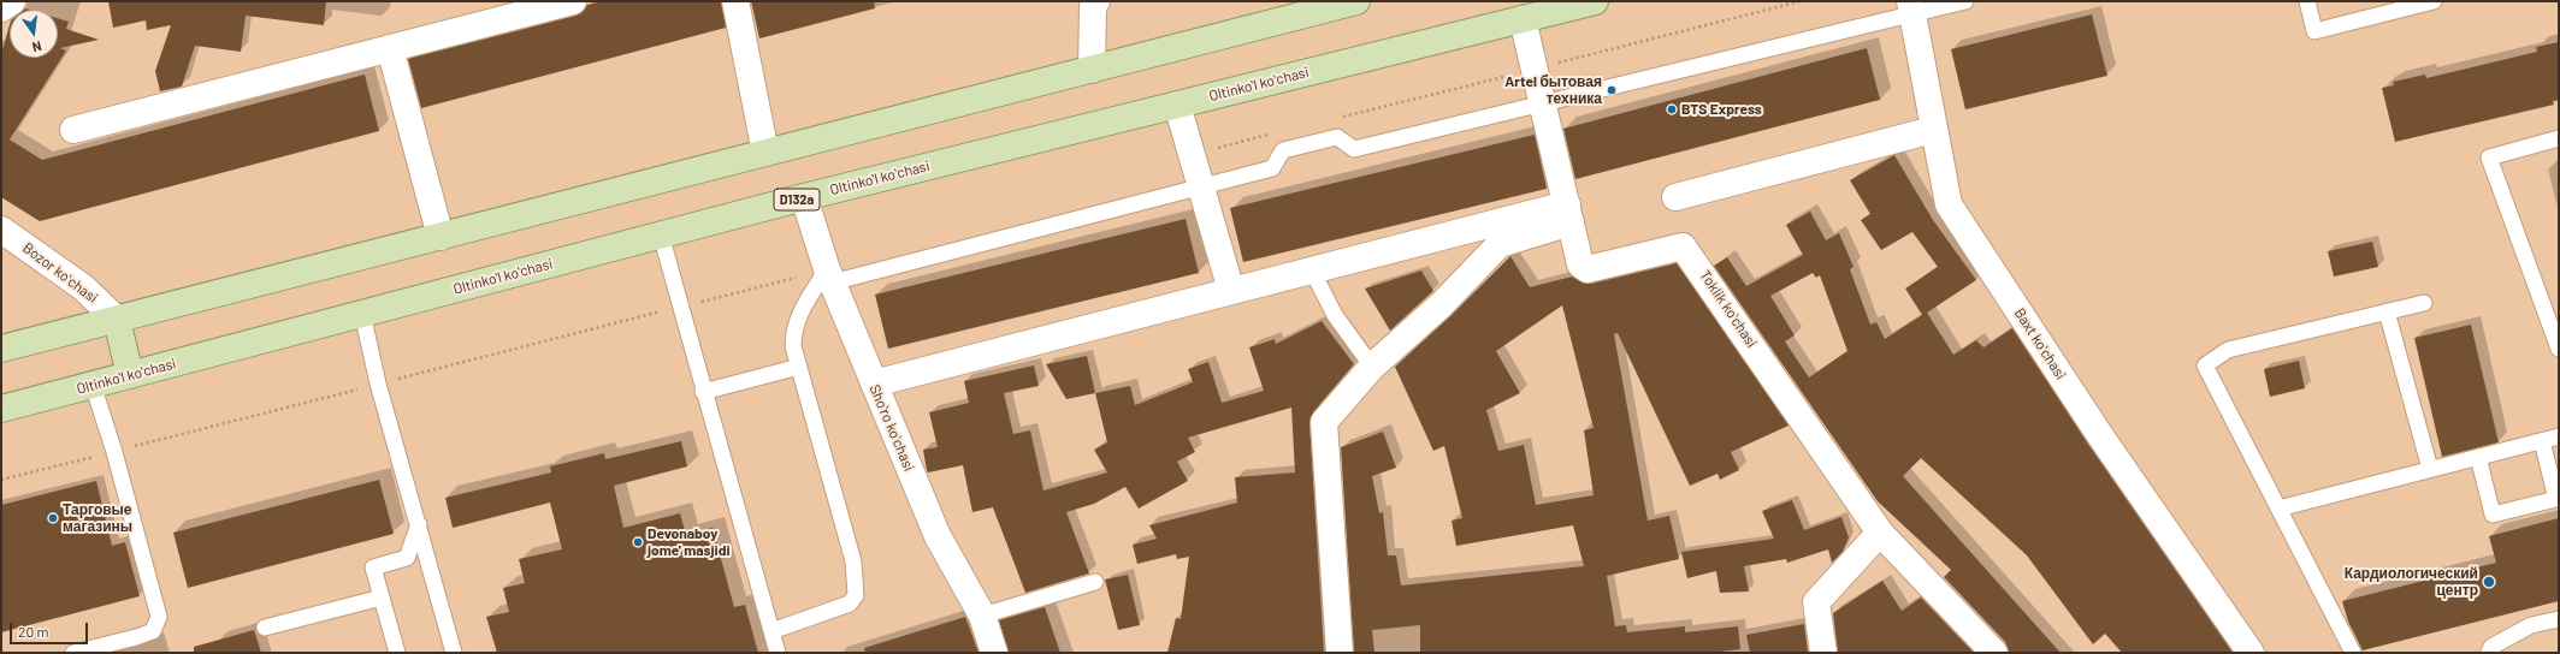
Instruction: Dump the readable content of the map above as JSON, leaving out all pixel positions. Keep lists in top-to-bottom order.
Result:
{
  "streets": {
    "main road": ["Oltinkoʻl koʻchasi", "D132a"],
    "street": [
      "Bozor koʻchasi",
      "Toklik koʻchasi",
      "Baxt koʻchasi",
      "Shoʻro koʻchasi"
    ]
  },
  "crossings": [
    ["Oltinkoʻl koʻchasi", "Toklik koʻchasi"],
    ["Oltinkoʻl koʻchasi", "Shoʻro koʻchasi"]
  ],
  "places": [
    "Artel бытовая техника",
    "BTS Express",
    "Тарговые магазины",
    "Devonaboy jome' masjidi",
    "Кардиологический центр"
  ],
  "scale_bar": "20 m",
  "north": "bottom"
}
